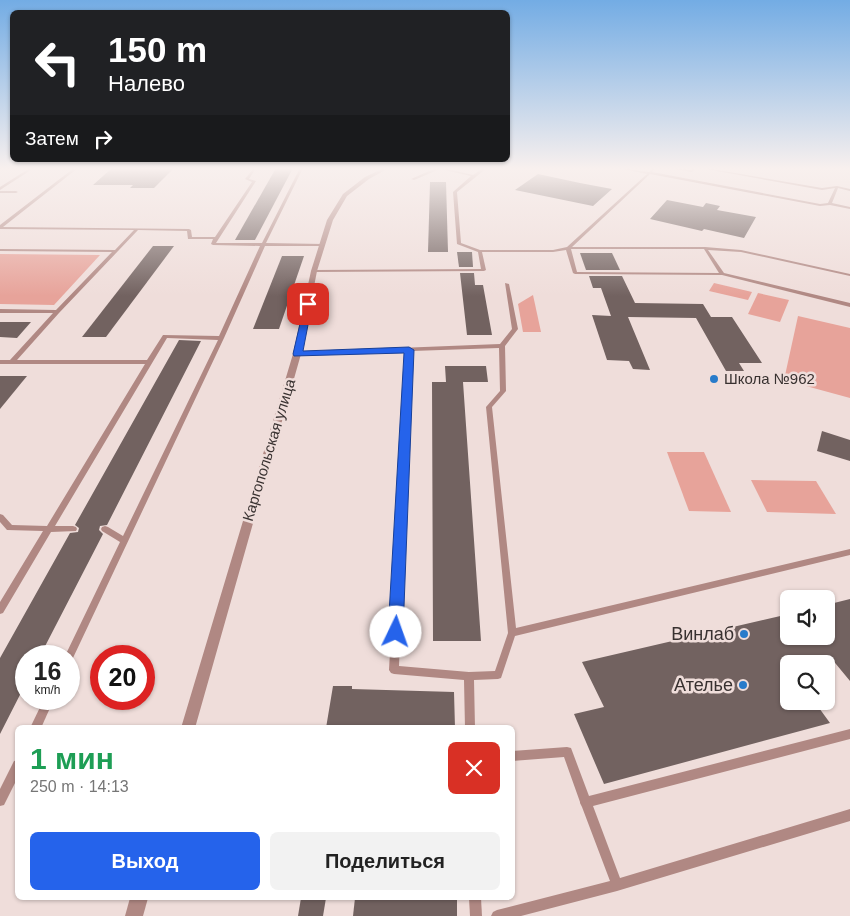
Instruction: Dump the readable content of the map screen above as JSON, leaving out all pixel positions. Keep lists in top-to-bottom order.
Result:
{
  "streets": {
    "street": ["Каргопольская улица"]
  },
  "places": ["Школа №962", "Винлаб", "Ателье"],
  "page": {
    "turn": ["150 m", "Налево"],
    "then": "Затем",
    "speed": "16 km/h",
    "limit": "20",
    "heading": ["1 мин", "250 m · 14:13"],
    "buttons": ["Выход", "Поделиться"]
  }
}
